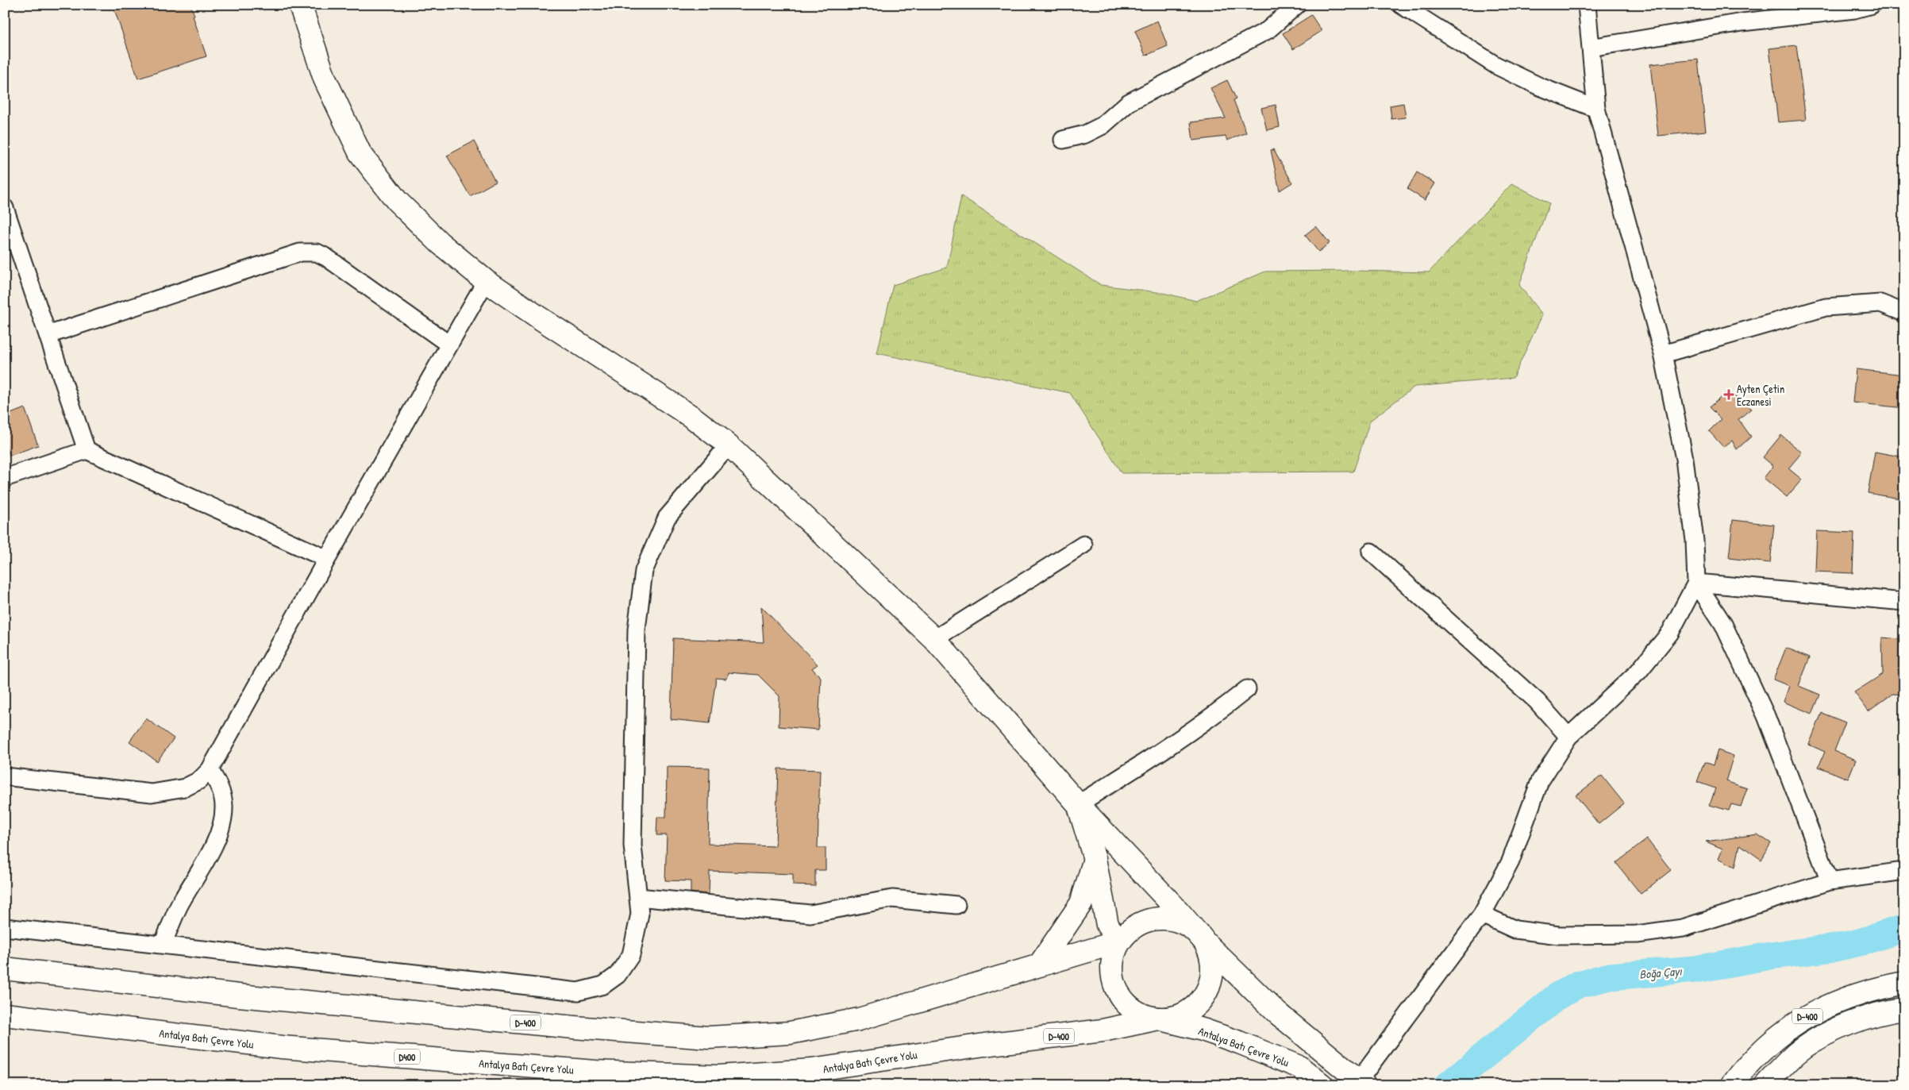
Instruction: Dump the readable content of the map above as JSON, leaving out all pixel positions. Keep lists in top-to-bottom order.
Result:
{
  "streets": {
    "main road": ["D-400", "Antalya Batı Çevre Yolu", "D400"]
  },
  "crossings": [
    ["D-400", "Antalya Batı Çevre Yolu"]
  ],
  "water": ["Boğa Çayı"],
  "places": {
    "health": ["Ayten Çetin Eczanesi"]
  }
}
